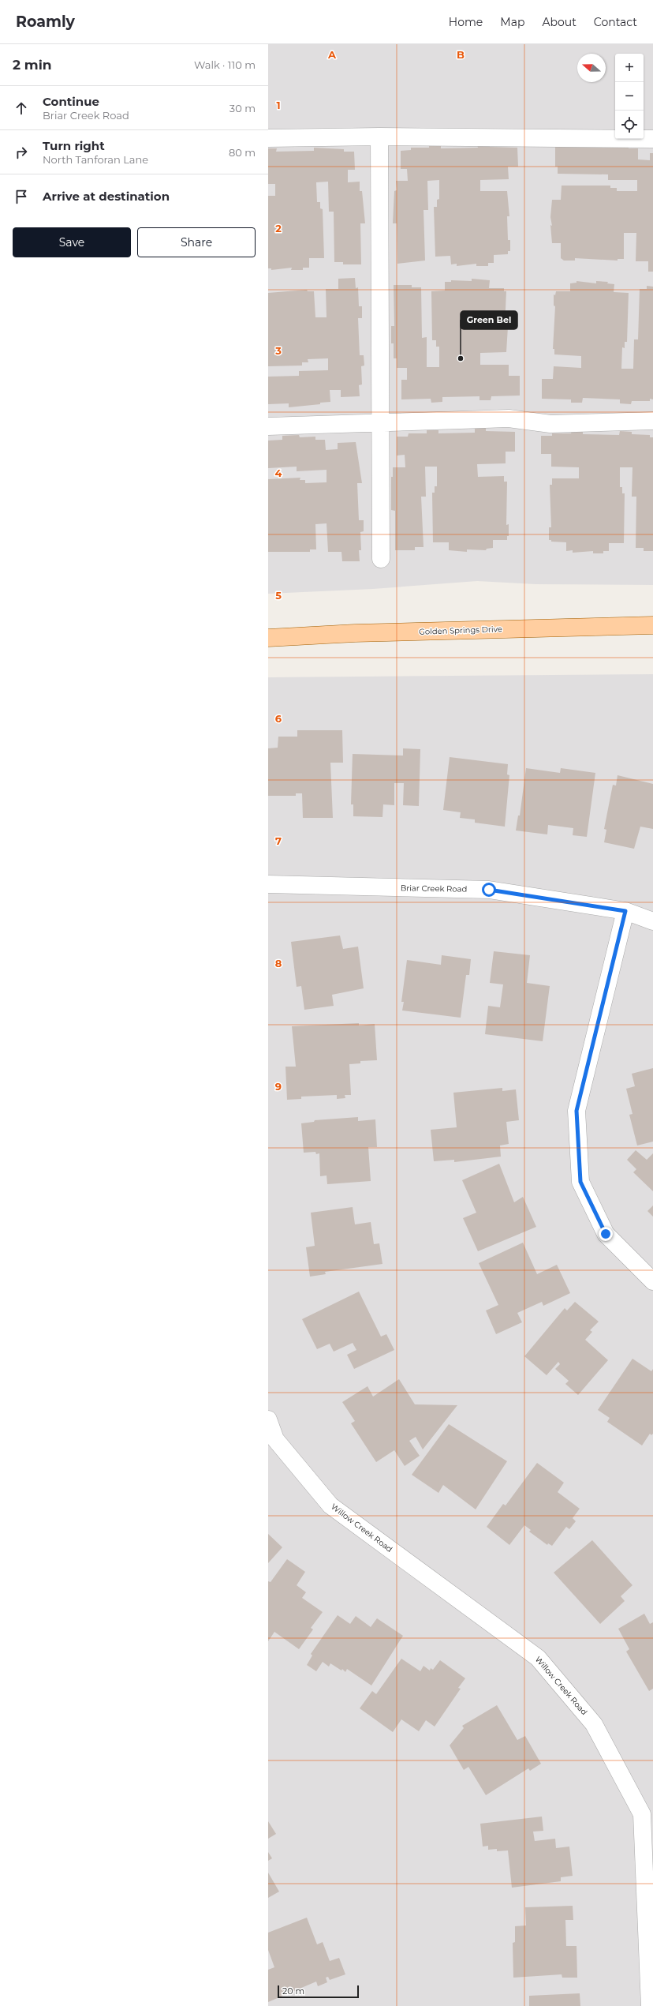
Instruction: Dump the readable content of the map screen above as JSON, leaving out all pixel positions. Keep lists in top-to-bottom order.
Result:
{
  "streets": {
    "main road": ["Golden Springs Drive"],
    "street": ["Briar Creek Road", "Willow Creek Road"]
  },
  "places": ["Green Bel"],
  "scale_bar": "20 m",
  "north": "left",
  "page": {
    "header": "Roamly",
    "nav": [
      "Home",
      "Map",
      "About",
      "Contact"
    ],
    "heading": ["2 min", "Walk · 110 m"],
    "map_buttons": ["+", "−"],
    "list": [
      ["Continue", "Briar Creek Road", "30 m"],
      ["Turn right", "North Tanforan Lane", "80 m"],
      "Arrive at destination"
    ],
    "buttons": ["Save", "Share"],
    "scale": "20 m"
  },
  "grid": {
    "columns": ["A", "B"],
    "rows": [
      "1",
      "2",
      "3",
      "4",
      "5",
      "6",
      "7",
      "8",
      "9"
    ]
  }
}
